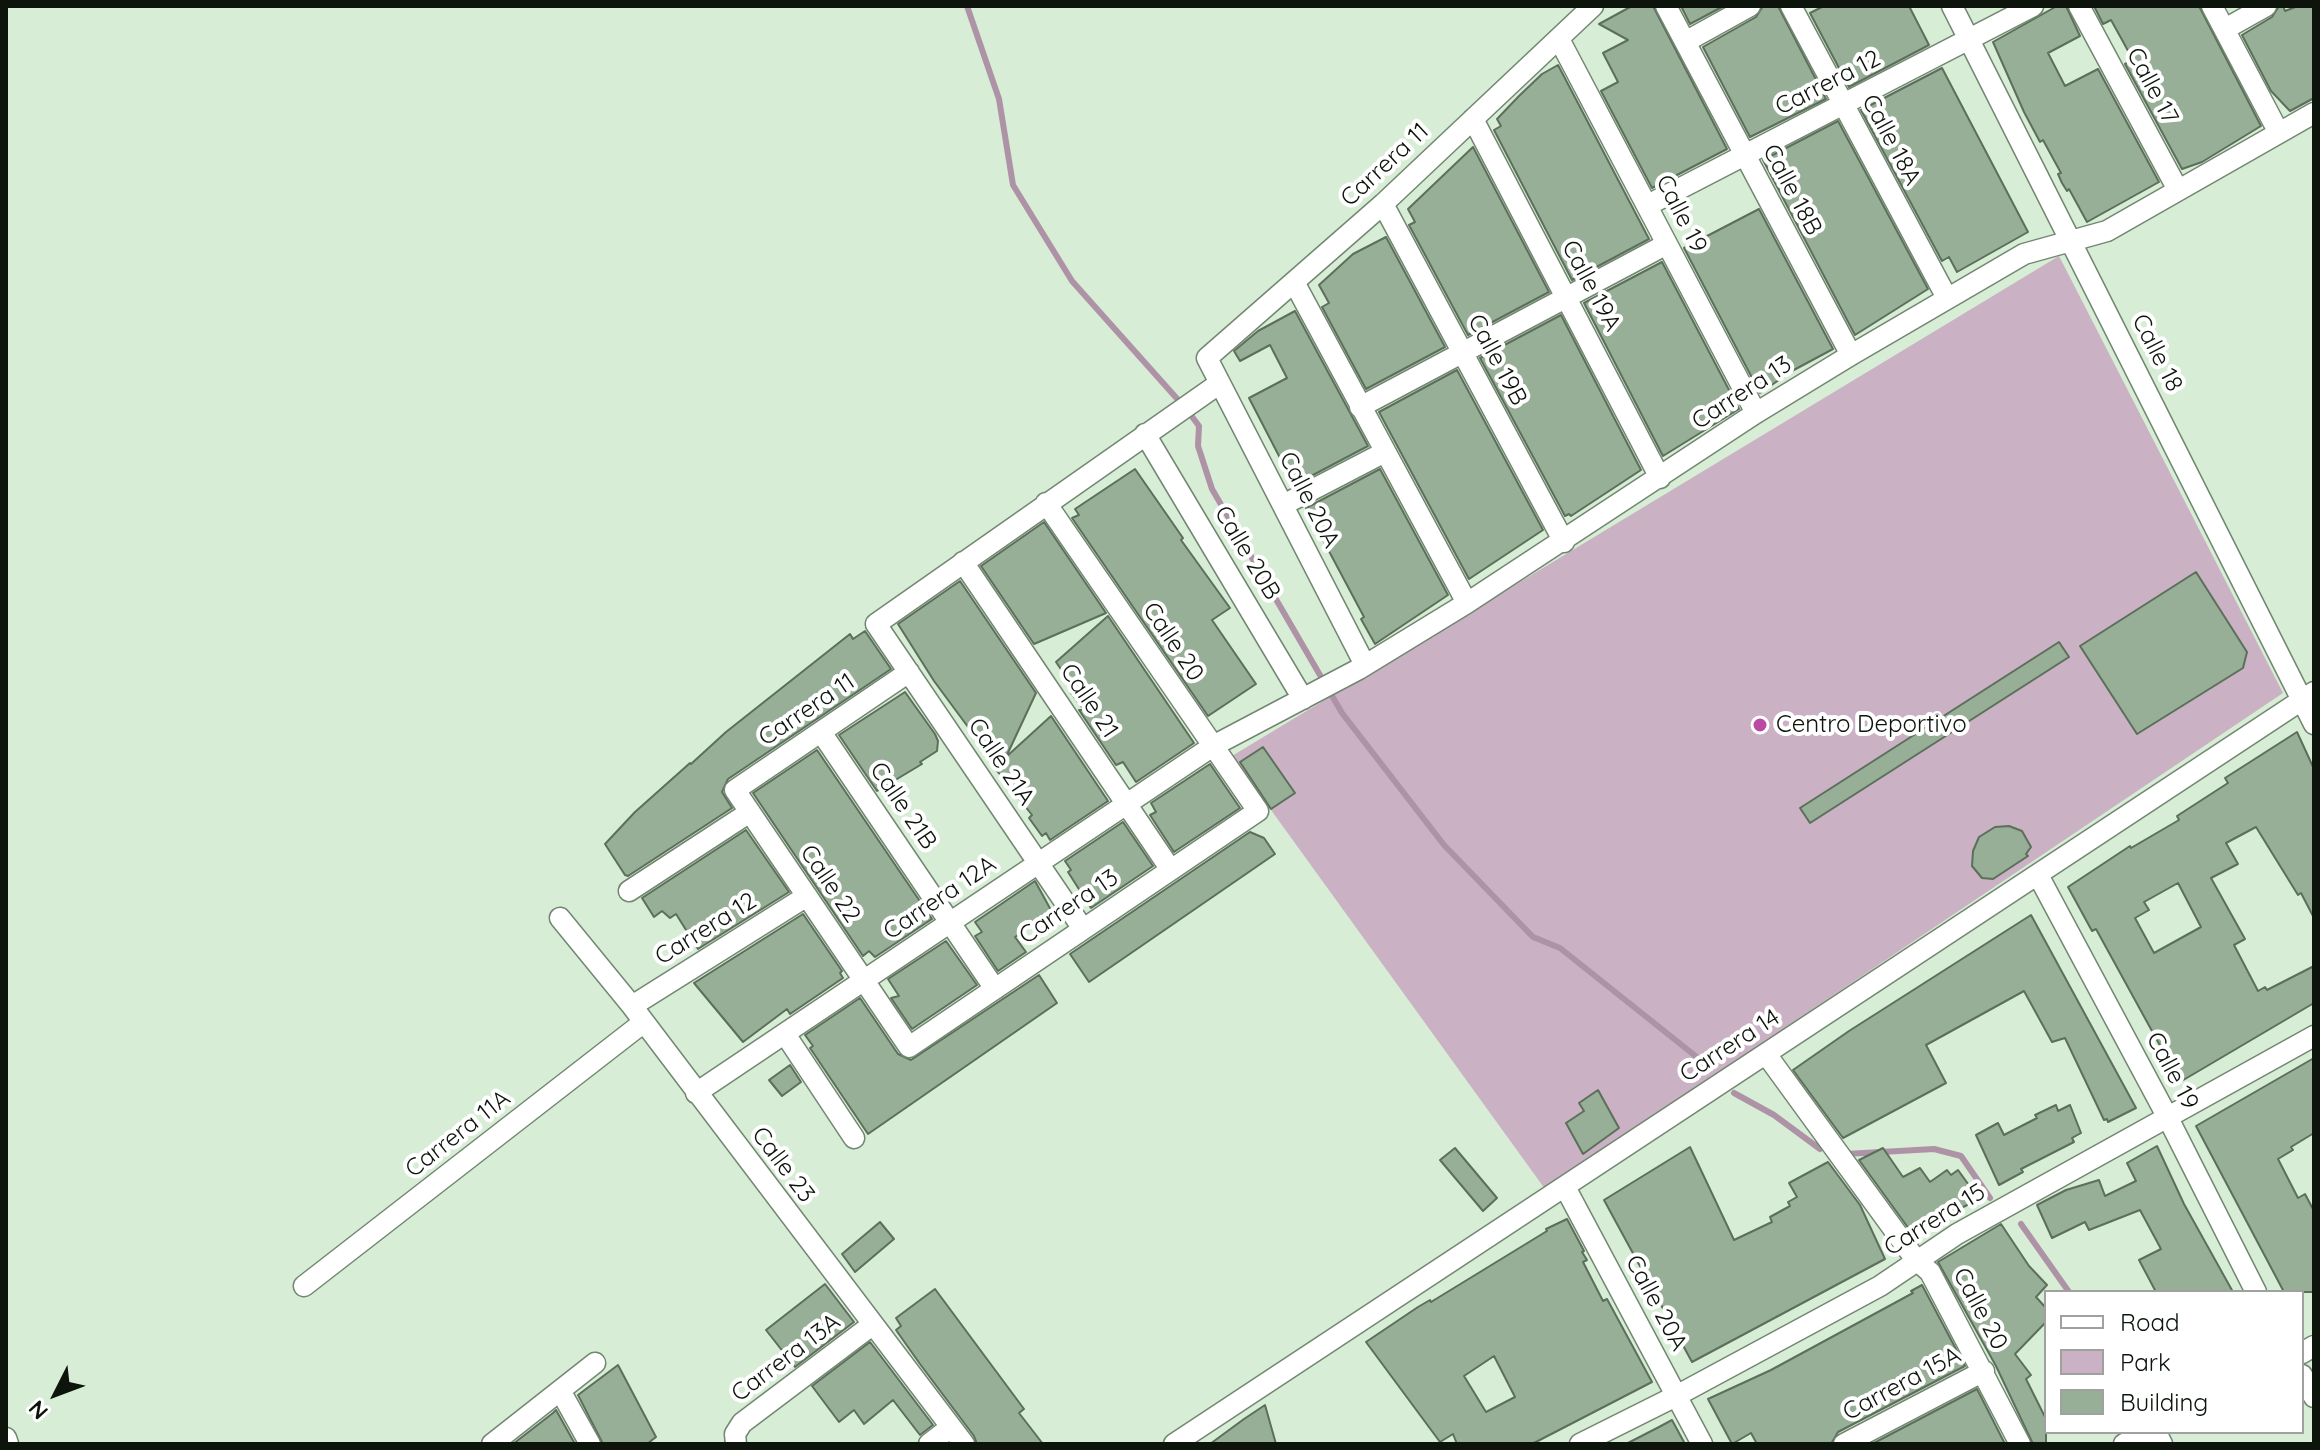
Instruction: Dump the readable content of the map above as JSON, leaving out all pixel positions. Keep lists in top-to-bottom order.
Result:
{
  "streets": {
    "street": [
      "Carrera 12",
      "Calle 17",
      "Calle 18A",
      "Carrera 11",
      "Calle 18B",
      "Calle 19",
      "Calle 19A",
      "Calle 18",
      "Calle 19B",
      "Carrera 13",
      "Calle 20A",
      "Calle 20B",
      "Calle 20",
      "Calle 21",
      "Calle 21A",
      "Calle 21B",
      "Calle 22",
      "Carrera 12A",
      "Carrera 14",
      "Carrera 11A",
      "Calle 23",
      "Carrera 15",
      "Carrera 13A",
      "Carrera 15A"
    ]
  },
  "crossings": [
    ["Carrera 12", "Calle 18A"],
    ["Carrera 12", "Calle 18B"],
    ["Carrera 12", "Calle 19"],
    ["Carrera 12", "Calle 18"],
    ["Carrera 12", "Calle 22"],
    ["Carrera 12", "Carrera 11A"],
    ["Carrera 12", "Calle 23"],
    ["Calle 17", "Carrera 13"],
    ["Calle 18A", "Carrera 13"],
    ["Carrera 11", "Calle 19"],
    ["Carrera 11", "Calle 19A"],
    ["Carrera 11", "Calle 19B"],
    ["Carrera 11", "Calle 20A"],
    ["Carrera 11", "Calle 21A"],
    ["Carrera 11", "Calle 21B"],
    ["Carrera 11", "Calle 22"],
    ["Calle 18B", "Carrera 13"],
    ["Calle 19", "Carrera 13"],
    ["Calle 19", "Carrera 14"],
    ["Calle 19", "Carrera 15"],
    ["Calle 19A", "Carrera 13"],
    ["Calle 18", "Carrera 13"],
    ["Calle 18", "Carrera 14"],
    ["Calle 19B", "Carrera 13"],
    ["Carrera 13", "Calle 20A"],
    ["Carrera 13", "Calle 20B"],
    ["Carrera 13", "Calle 20"],
    ["Carrera 13", "Calle 21"],
    ["Carrera 13", "Calle 21A"],
    ["Carrera 13", "Calle 21B"],
    ["Carrera 13", "Calle 22"],
    ["Carrera 13", "Carrera 12A"],
    ["Calle 20A", "Carrera 14"],
    ["Calle 20A", "Carrera 15"],
    ["Calle 20", "Carrera 12A"],
    ["Calle 20", "Carrera 14"],
    ["Calle 20", "Carrera 15"],
    ["Calle 20", "Carrera 15A"],
    ["Calle 21", "Calle 21A"],
    ["Calle 21", "Carrera 12A"],
    ["Calle 21A", "Carrera 12A"],
    ["Calle 21B", "Carrera 12A"],
    ["Calle 22", "Carrera 12A"],
    ["Carrera 12A", "Calle 23"],
    ["Carrera 11A", "Calle 23"],
    ["Calle 23", "Carrera 13A"]
  ],
  "places": ["Centro Deportivo"],
  "legend": ["Road", "Park", "Building"],
  "north": "bottom left"
}
